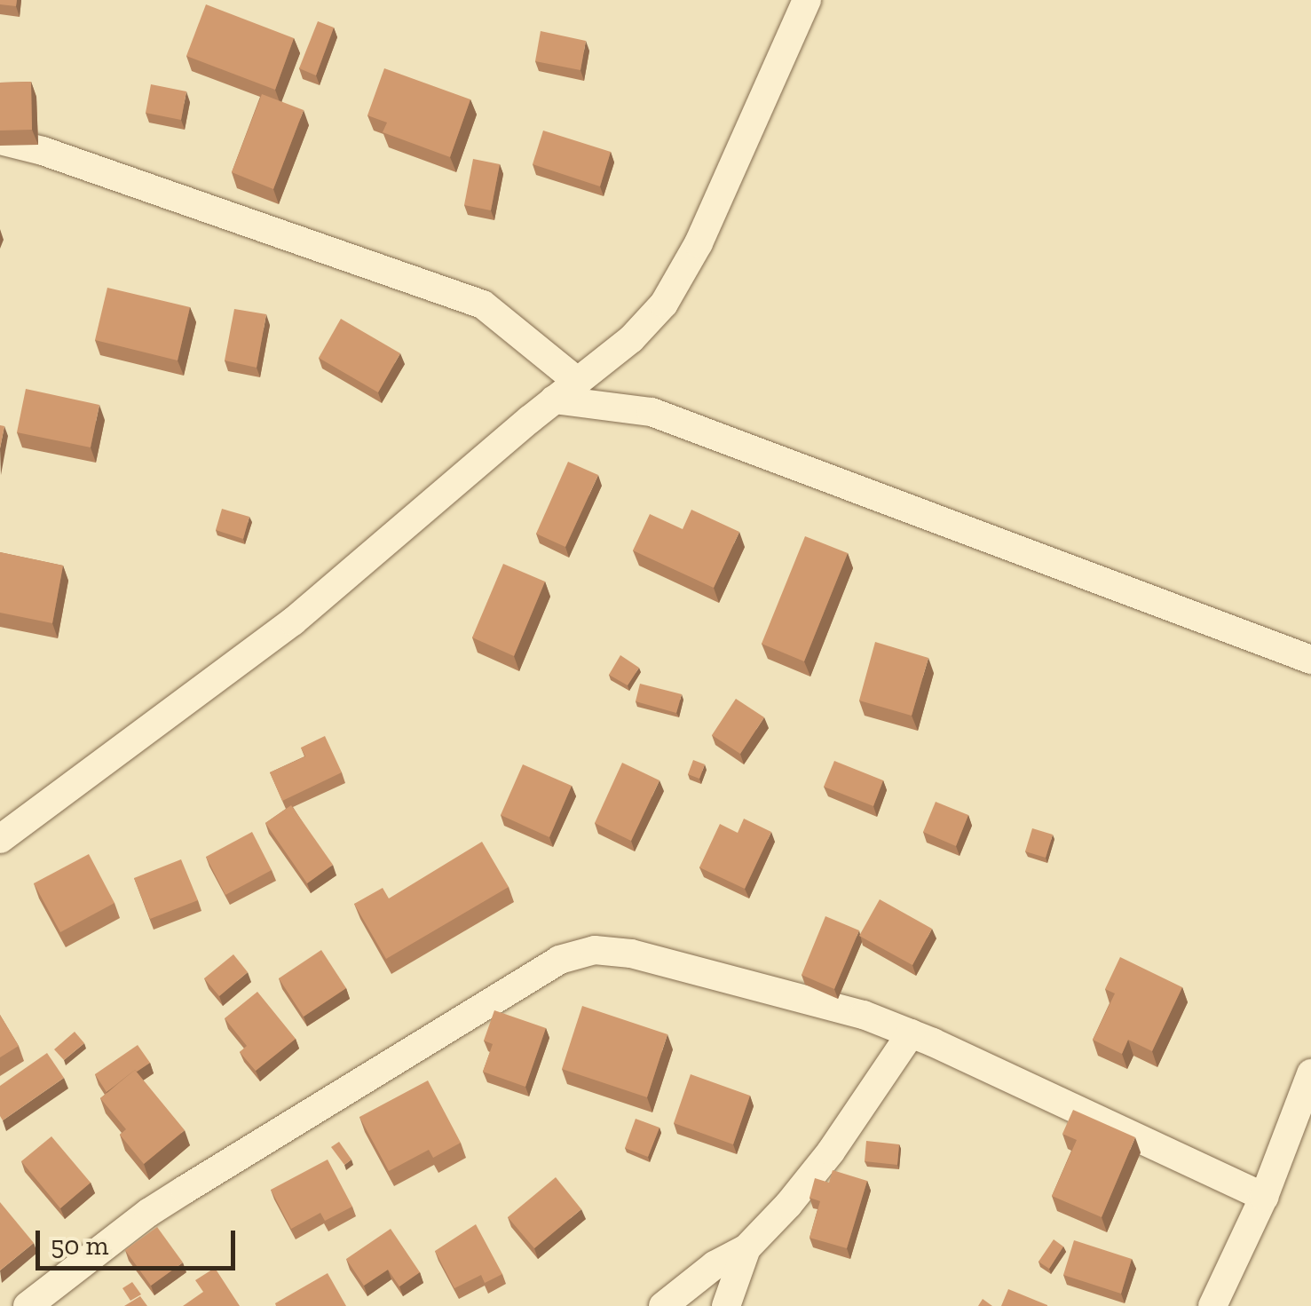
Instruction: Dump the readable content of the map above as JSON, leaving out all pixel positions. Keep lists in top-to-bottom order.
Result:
{
  "scale_bar": "50 m"
}
